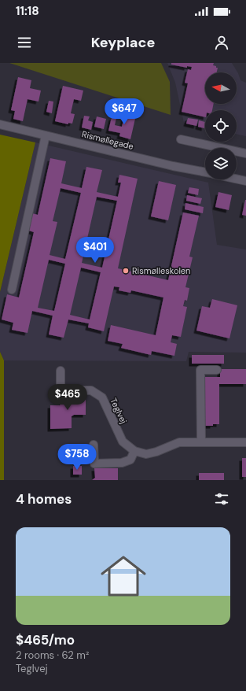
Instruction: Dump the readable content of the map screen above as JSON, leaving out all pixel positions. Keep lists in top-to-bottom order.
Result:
{
  "streets": {
    "street": ["Rismøllegade", "Teglvej"]
  },
  "places": ["Rismølleskolen"],
  "north": "left",
  "page": {
    "status": "11:18",
    "header": "Keyplace",
    "price": [
      "$647",
      "$401",
      "$465",
      "$758"
    ],
    "heading": "4 homes",
    "list": [
      {
        "name": "$465/mo",
        "note": "2 rooms · 62 m² · Teglvej"
      }
    ]
  }
}
